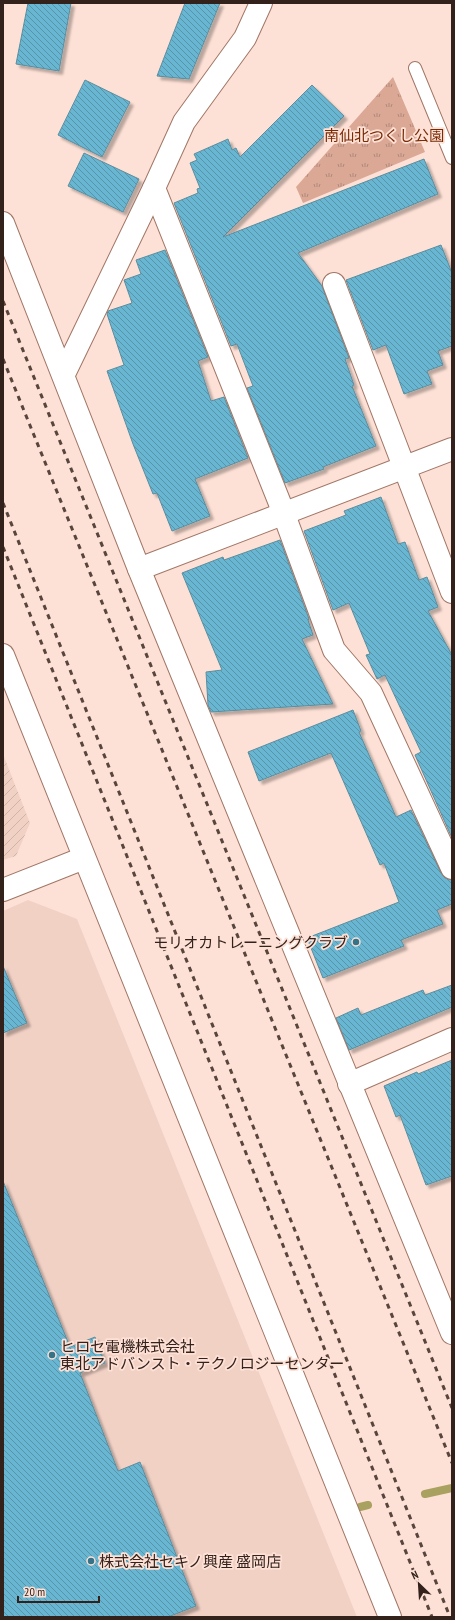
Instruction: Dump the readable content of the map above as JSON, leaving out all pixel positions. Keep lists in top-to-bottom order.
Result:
{
  "parks": ["南仙北つくし公園"],
  "places": ["モリオカトレーニングクラブ", "ヒロセ電機株式会社 東北アドバンスト・テクノロジーセンター", "株式会社セキノ興産 盛岡店"],
  "scale_bar": "20 m",
  "north": "top left"
}
